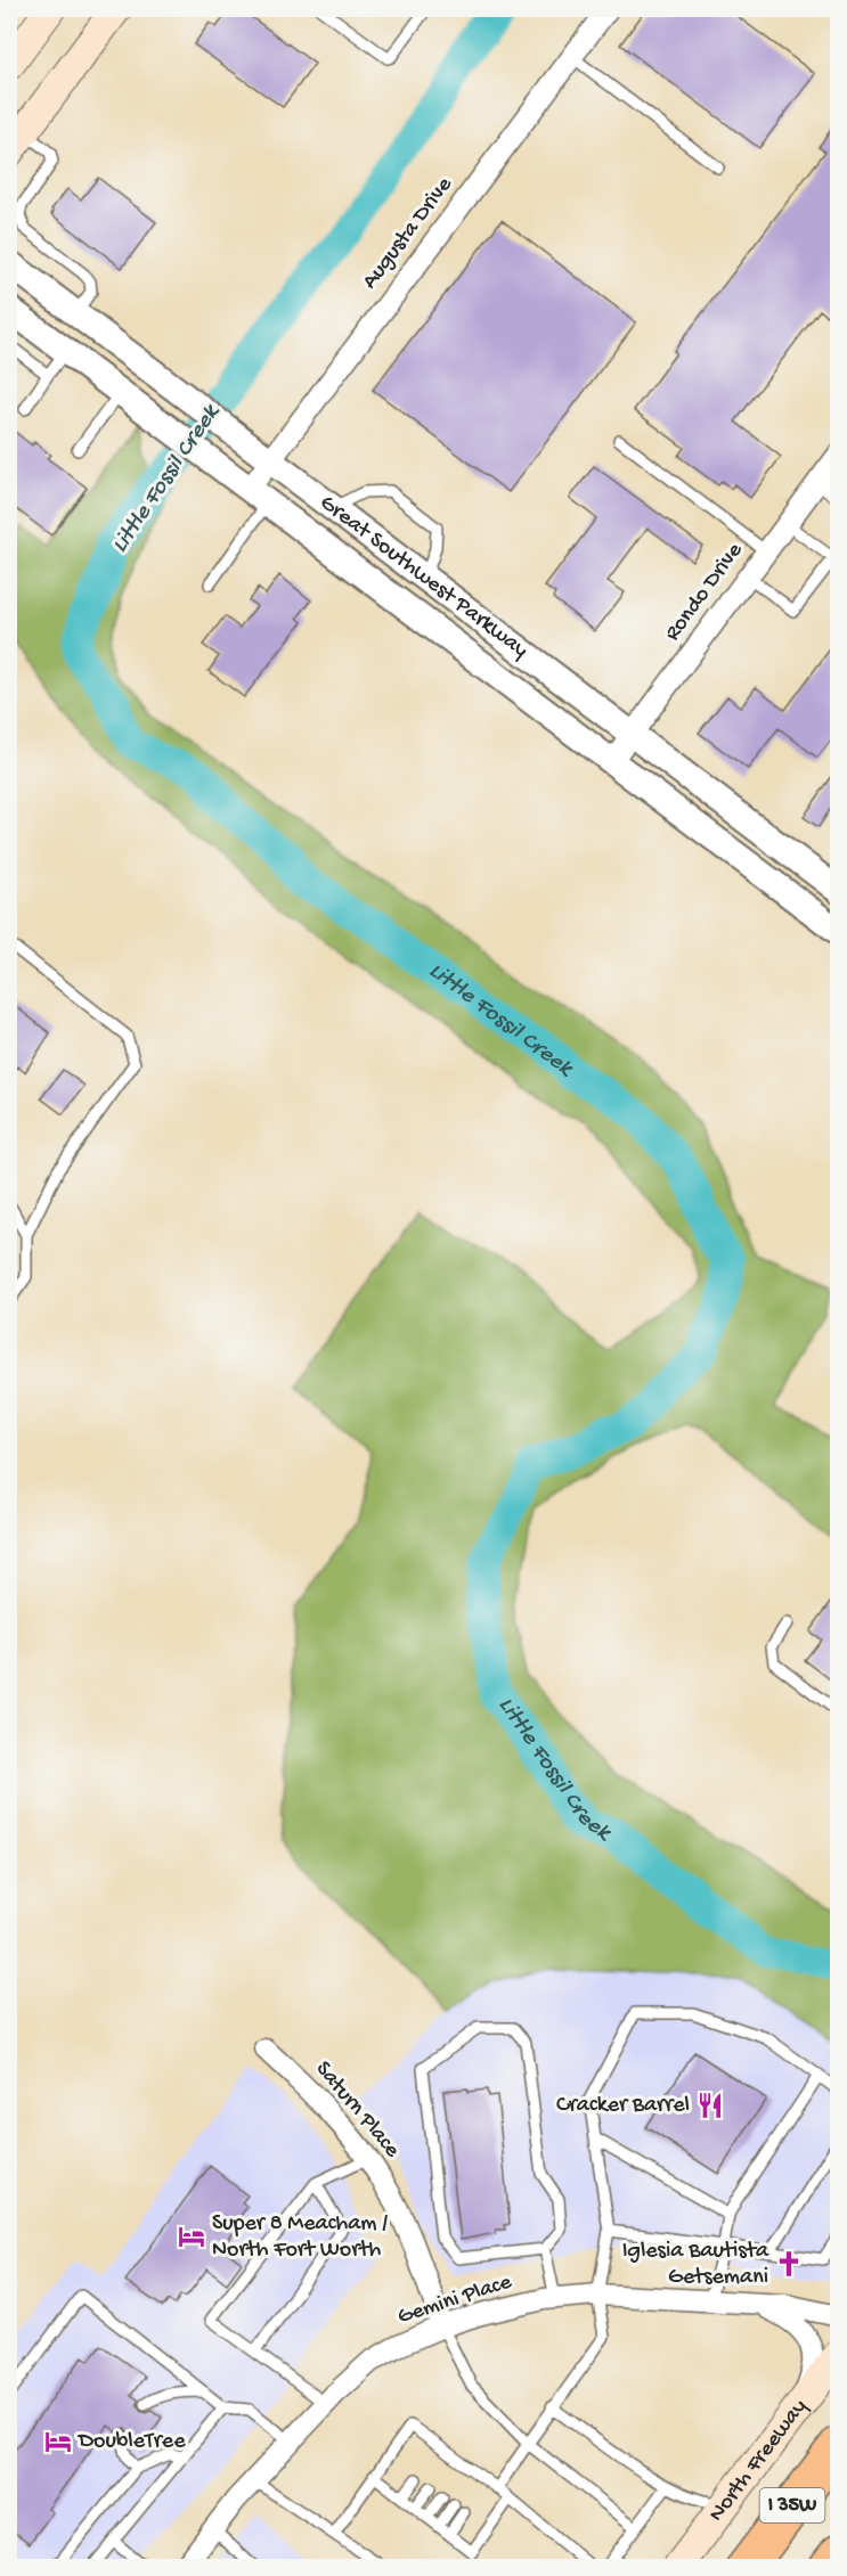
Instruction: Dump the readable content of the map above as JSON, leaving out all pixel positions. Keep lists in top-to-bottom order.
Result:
{
  "streets": {
    "highway": ["I 35W"],
    "main road": ["North Freeway"],
    "street": [
      "Augusta Drive",
      "Great Southwest Parkway",
      "Rondo Drive",
      "Saturn Place",
      "Gemini Place"
    ]
  },
  "crossings": [
    ["Augusta Drive", "Great Southwest Parkway"],
    ["Great Southwest Parkway", "Rondo Drive"],
    ["Saturn Place", "Gemini Place"],
    ["Gemini Place", "North Freeway"]
  ],
  "water": ["Little Fossil Creek"],
  "places": {
    "restaurant": ["Cracker Barrel"],
    "hotel": ["Super 8 Meacham / North Fort Worth", "DoubleTree"],
    "church": ["Iglesia Bautista Getsemani"]
  }
}
